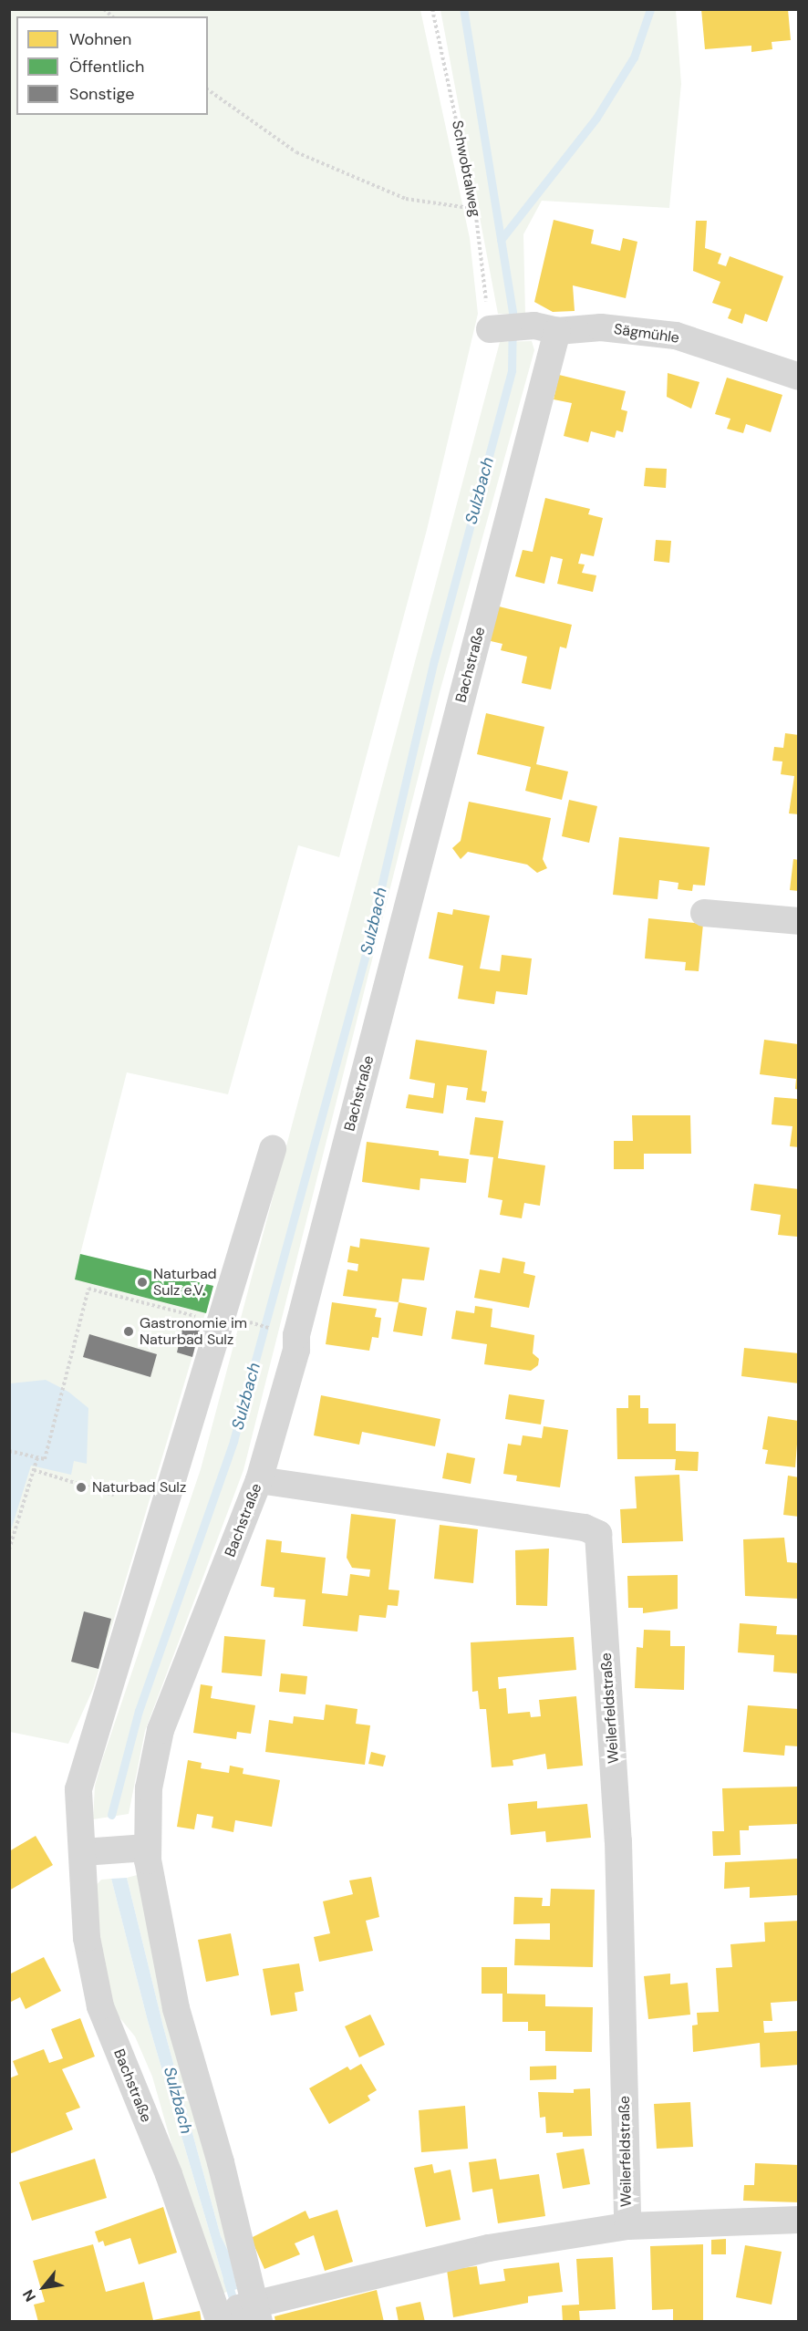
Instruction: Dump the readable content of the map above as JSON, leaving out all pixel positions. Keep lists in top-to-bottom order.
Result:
{
  "streets": {
    "street": ["Sägmühle", "Bachstraße", "Weilerfeldstraße"],
    "path": ["Schwobtalweg"]
  },
  "crossings": [
    ["Schwobtalweg", "Sägmühle"],
    ["Sägmühle", "Bachstraße"],
    ["Bachstraße", "Weilerfeldstraße"]
  ],
  "water": ["Sulzbach"],
  "places": ["Naturbad Sulz e.V.", "Gastronomie im Naturbad Sulz", "Naturbad Sulz"],
  "legend": ["Wohnen", "Öffentlich", "Sonstige"],
  "north": "bottom left"
}
